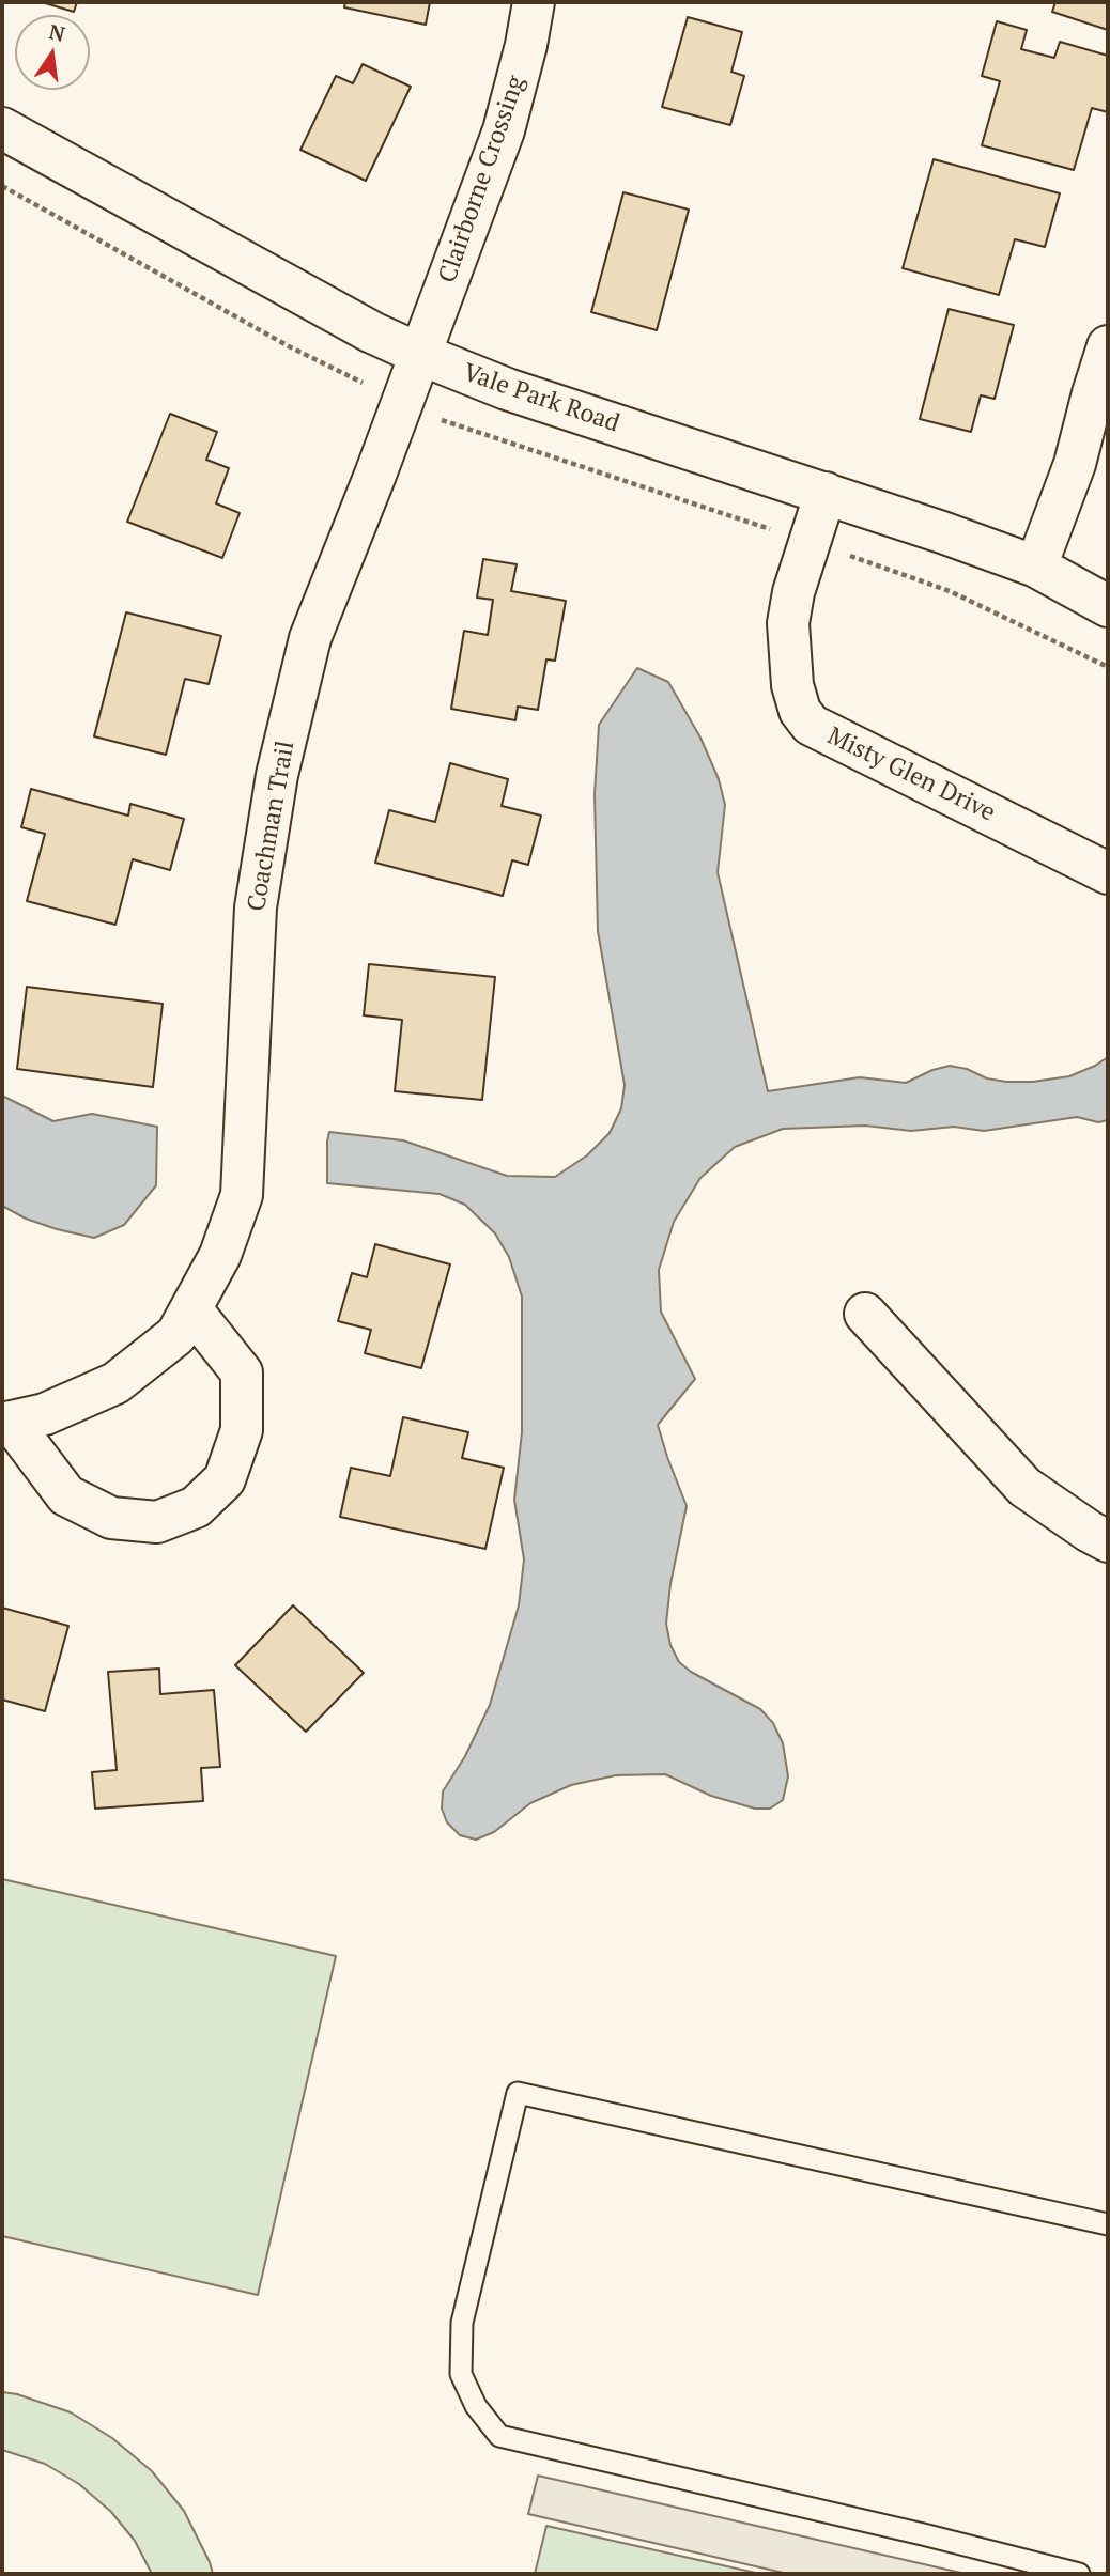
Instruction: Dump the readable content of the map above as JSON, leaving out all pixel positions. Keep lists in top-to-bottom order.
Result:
{
  "streets": {
    "street": [
      "Clairborne Crossing",
      "Vale Park Road",
      "Misty Glen Drive",
      "Coachman Trail"
    ]
  },
  "crossings": [
    ["Clairborne Crossing", "Vale Park Road"],
    ["Clairborne Crossing", "Coachman Trail"],
    ["Vale Park Road", "Misty Glen Drive"],
    ["Vale Park Road", "Coachman Trail"]
  ],
  "north": "top"
}
